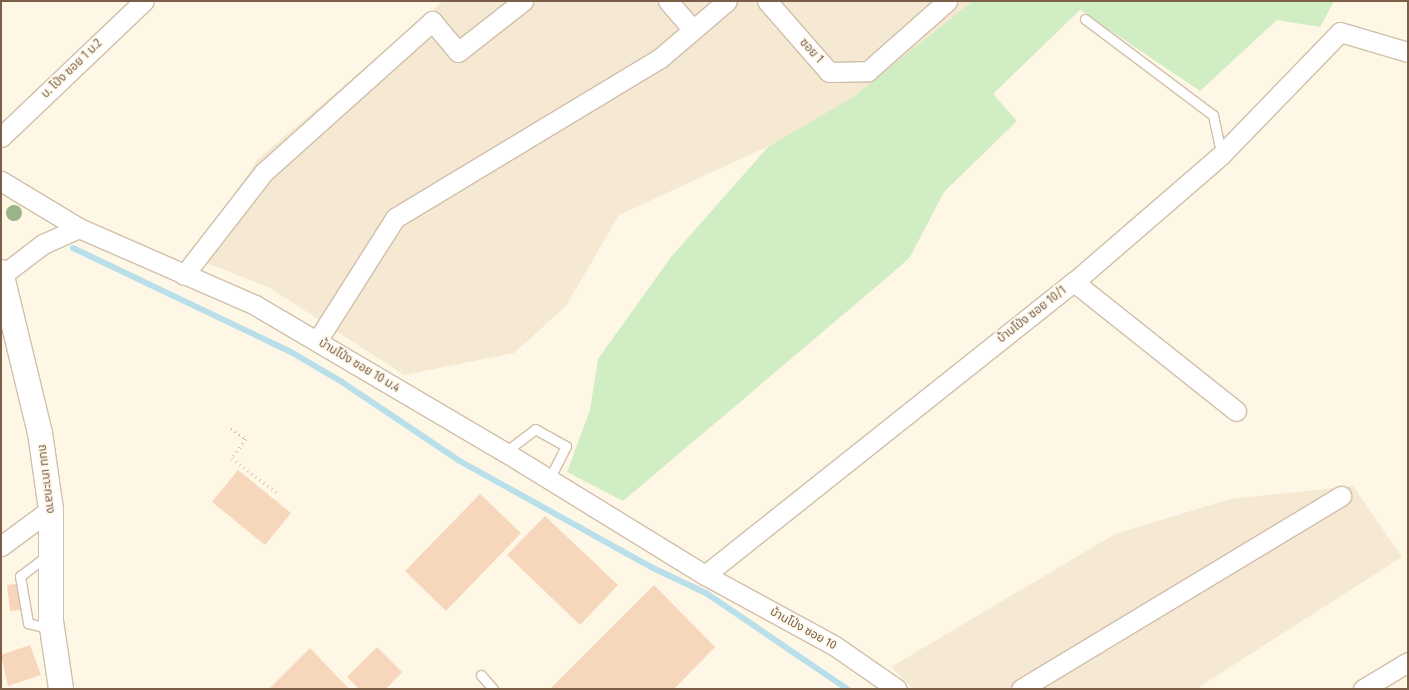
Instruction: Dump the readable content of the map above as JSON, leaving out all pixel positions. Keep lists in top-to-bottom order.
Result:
{
  "streets": {
    "street": [
      "ซอย 1",
      "บ. โป่ง ซอย 1 ม.2",
      "บ้านโป่ง ซอย 10/1",
      "บ้านโป่ง ซอย 10 ม.4",
      "ถนน เกาะกลาง",
      "บ้านโป่ง ซอย 10"
    ]
  },
  "crossings": [
    ["บ้านโป่ง ซอย 10/1", "บ้านโป่ง ซอย 10 ม.4"],
    ["บ้านโป่ง ซอย 10/1", "บ้านโป่ง ซอย 10"],
    ["บ้านโป่ง ซอย 10 ม.4", "บ้านโป่ง ซอย 10"]
  ]
}
